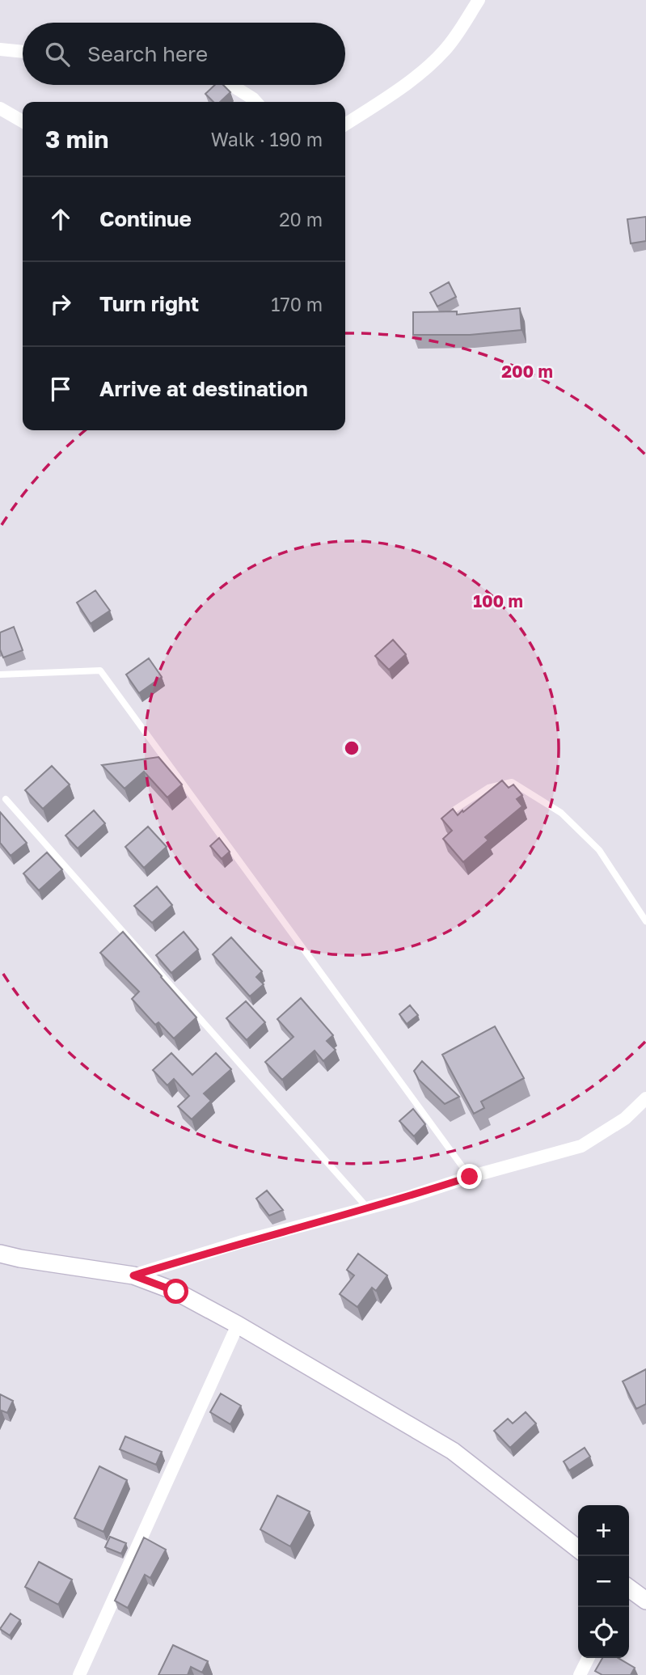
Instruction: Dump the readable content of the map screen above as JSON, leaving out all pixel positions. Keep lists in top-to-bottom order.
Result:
{
  "page": {
    "search": "Search here",
    "heading": ["3 min", "Walk · 190 m"],
    "list": [
      ["Continue", "20 m"],
      ["Turn right", "170 m"],
      "Arrive at destination"
    ],
    "map_buttons": ["+", "−"]
  },
  "rings": ["200 m", "100 m"]
}
